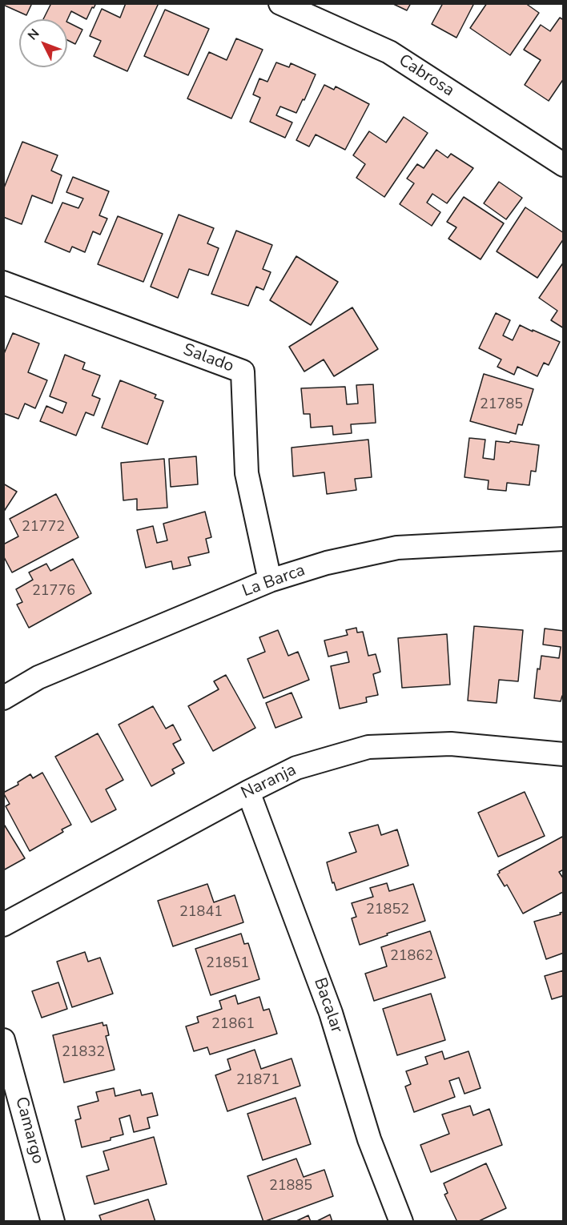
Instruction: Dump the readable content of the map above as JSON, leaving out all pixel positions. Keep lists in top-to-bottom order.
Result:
{
  "streets": {
    "street": [
      "Cabrosa",
      "Salado",
      "La Barca",
      "Naranja",
      "Bacalar",
      "Camargo"
    ]
  },
  "crossings": [
    ["Salado", "La Barca"],
    ["Naranja", "Bacalar"]
  ],
  "house_numbers": [
    "21785",
    "21772",
    "21776",
    "21852",
    "21841",
    "21862",
    "21851",
    "21861",
    "21832",
    "21871",
    "21885"
  ],
  "north": "top left"
}
